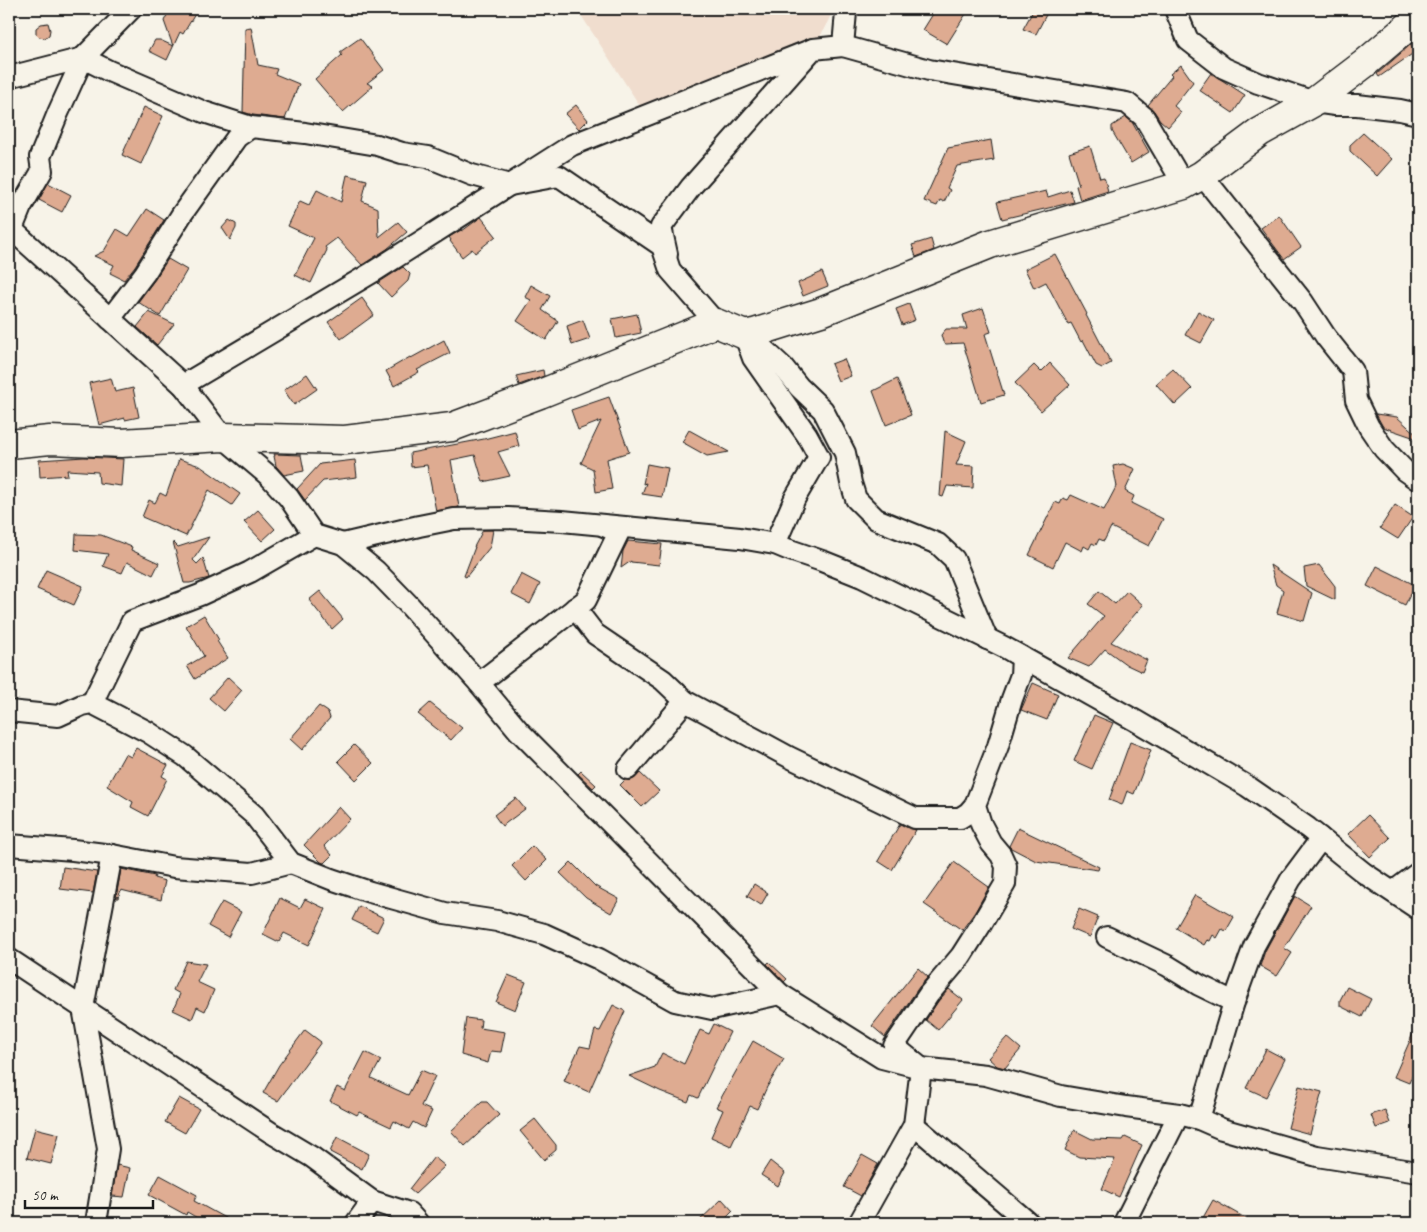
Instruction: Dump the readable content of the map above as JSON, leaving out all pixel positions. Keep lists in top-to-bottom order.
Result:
{
  "scale_bar": "50 m"
}
